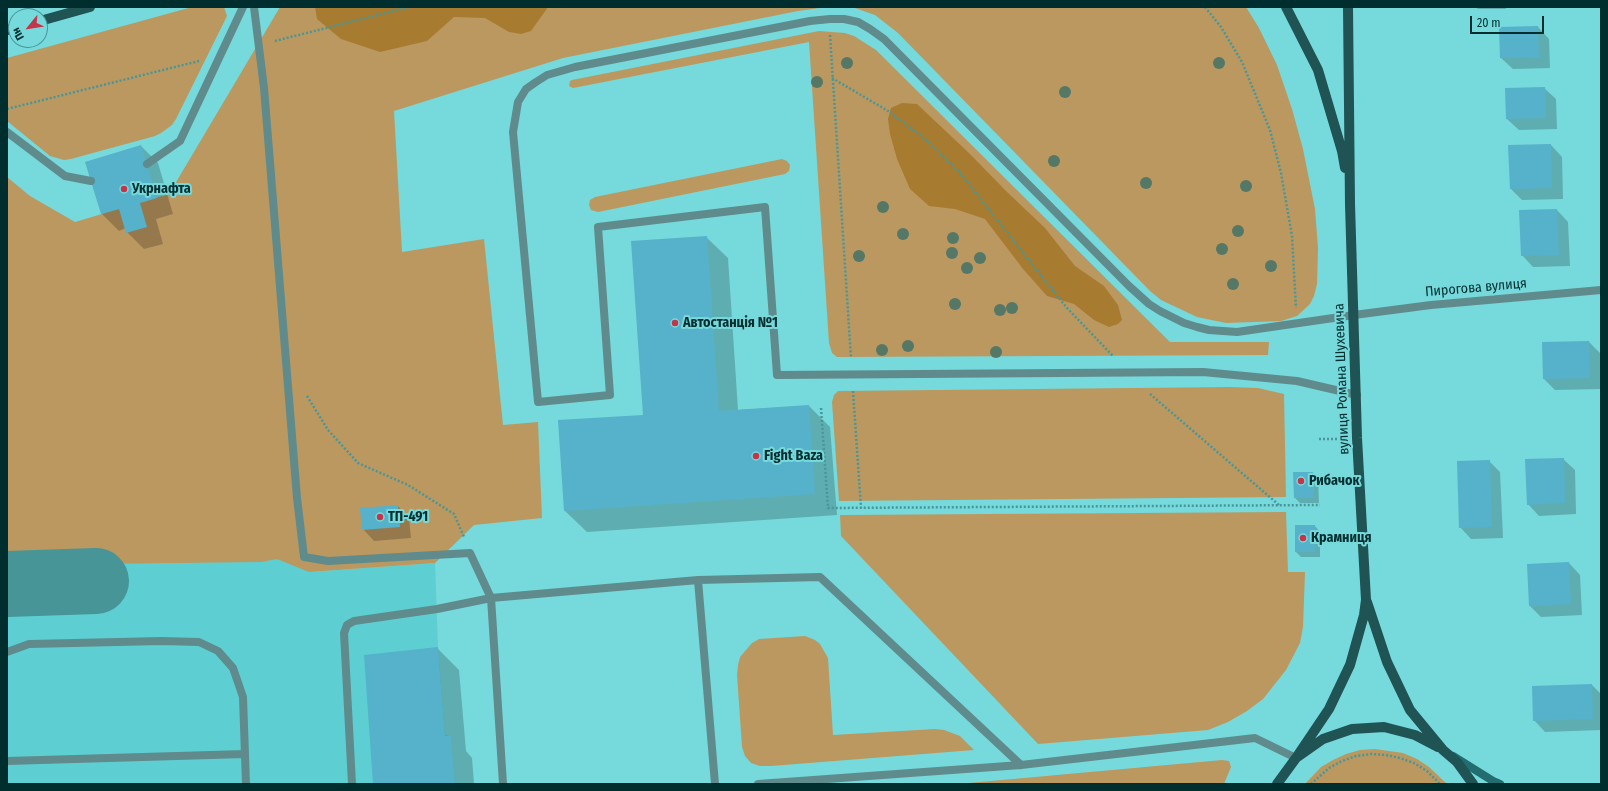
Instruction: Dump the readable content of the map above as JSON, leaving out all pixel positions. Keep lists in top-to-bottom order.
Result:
{
  "streets": {
    "main road": ["вулиця Романа Шухевича"],
    "street": ["Пирогова вулиця"]
  },
  "crossings": [
    ["Пирогова вулиця", "вулиця Романа Шухевича"]
  ],
  "places": [
    "Укрнафта",
    "Автостанція №1",
    "Fight Baza",
    "Рибачок",
    "ТП-491",
    "Крамниця"
  ],
  "scale_bar": "20 m",
  "north": "bottom left"
}
